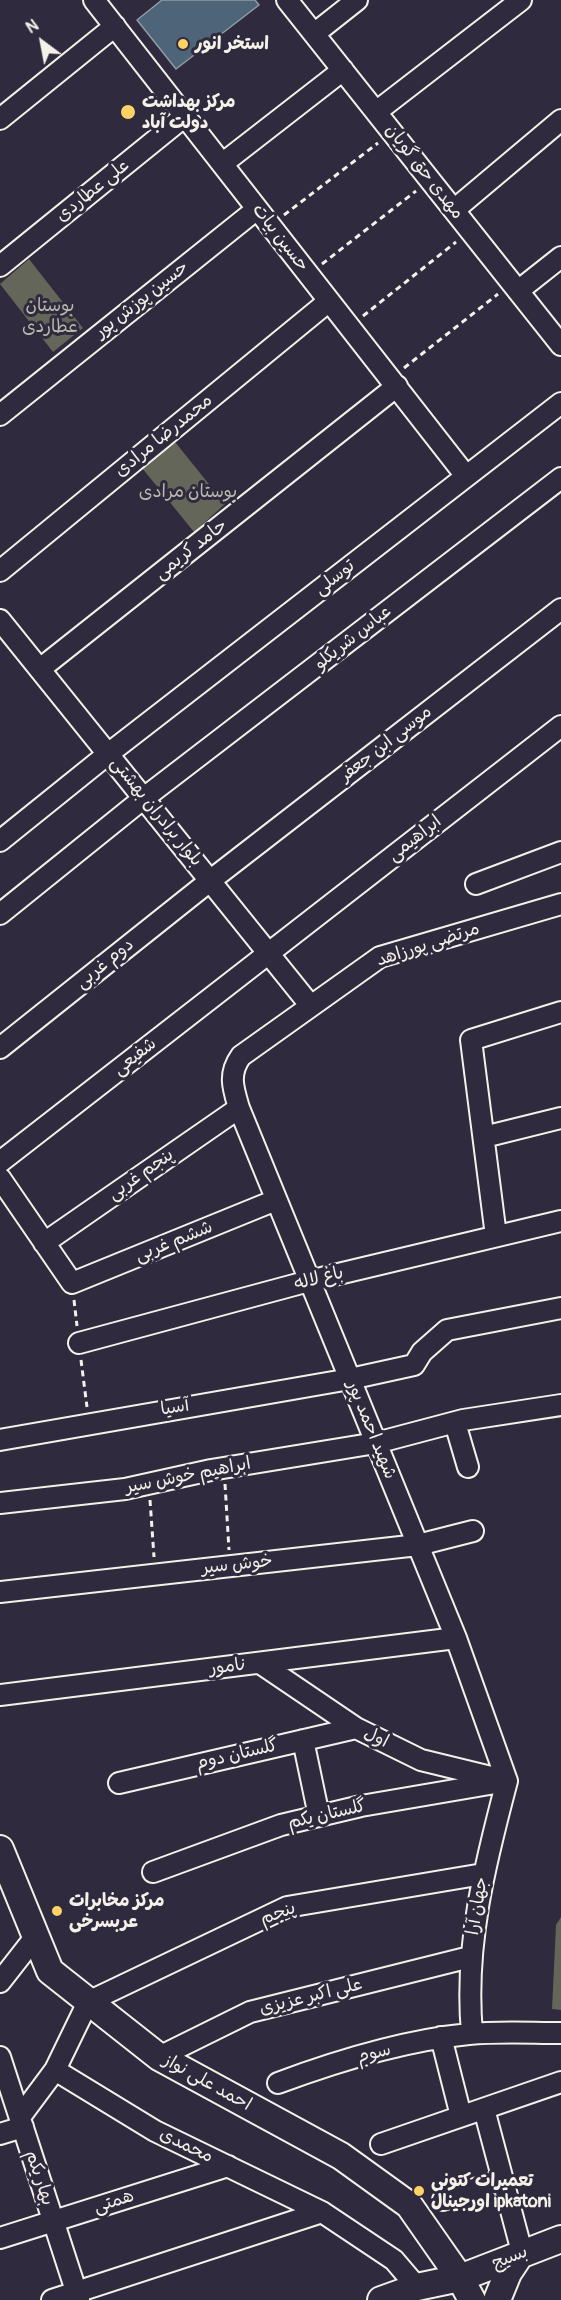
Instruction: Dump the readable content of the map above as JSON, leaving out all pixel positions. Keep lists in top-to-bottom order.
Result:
{
  "streets": {
    "main road": ["احمد علی نواز", "بسیج"],
    "street": [
      "مهدی حق گویان",
      "علی عطاردی",
      "حسین بیات",
      "حسین پوزش پور",
      "محمدرضا مرادی",
      "حامد کریمی",
      "توسلی",
      "عباس شریکلو",
      "موسی ابن جعفر",
      "بلوار برادران بهشتی",
      "ابراهیمی",
      "مرتضی پورزاهد",
      "دوم غربی",
      "شفیعی",
      "پنجم غربی",
      "ششم غربی",
      "باغ لاله",
      "آسیا",
      "شهید احمد پور",
      "ابراهیم خوش سیر",
      "خوش سیر",
      "نامور",
      "اول",
      "گلستان دوم",
      "گلستان یکم",
      "جهان آرا",
      "پنجم",
      "علی اکبر عزیزی",
      "سوم",
      "محمدی",
      "بهار یکم",
      "همتی"
    ]
  },
  "crossings": [
    ["علی عطاردی", "حسین بیات"],
    ["حسین بیات", "حسین پوزش پور"],
    ["حسین بیات", "محمدرضا مرادی"],
    ["حسین بیات", "حامد کریمی"],
    ["حسین بیات", "توسلی"],
    ["حامد کریمی", "بلوار برادران بهشتی"],
    ["توسلی", "بلوار برادران بهشتی"],
    ["عباس شریکلو", "بلوار برادران بهشتی"],
    ["موسی ابن جعفر", "بلوار برادران بهشتی"],
    ["موسی ابن جعفر", "دوم غربی"],
    ["بلوار برادران بهشتی", "ابراهیمی"],
    ["بلوار برادران بهشتی", "مرتضی پورزاهد"],
    ["بلوار برادران بهشتی", "دوم غربی"],
    ["بلوار برادران بهشتی", "شفیعی"],
    ["ابراهیمی", "شفیعی"],
    ["مرتضی پورزاهد", "شهید احمد پور"],
    ["پنجم غربی", "ششم غربی"],
    ["پنجم غربی", "شهید احمد پور"],
    ["ششم غربی", "شهید احمد پور"],
    ["باغ لاله", "شهید احمد پور"],
    ["آسیا", "شهید احمد پور"],
    ["شهید احمد پور", "ابراهیم خوش سیر"],
    ["شهید احمد پور", "خوش سیر"],
    ["شهید احمد پور", "نامور"],
    ["شهید احمد پور", "اول"],
    ["شهید احمد پور", "گلستان یکم"],
    ["شهید احمد پور", "جهان آرا"],
    ["نامور", "اول"],
    ["اول", "گلستان دوم"],
    ["اول", "گلستان یکم"],
    ["اول", "جهان آرا"],
    ["گلستان یکم", "جهان آرا"],
    ["جهان آرا", "پنجم"],
    ["جهان آرا", "علی اکبر عزیزی"],
    ["جهان آرا", "سوم"],
    ["پنجم", "احمد علی نواز"],
    ["علی اکبر عزیزی", "احمد علی نواز"],
    ["احمد علی نواز", "بسیج"],
    ["محمدی", "همتی"],
    ["محمدی", "بسیج"],
    ["بهار یکم", "همتی"]
  ],
  "parks": ["بوستان عطاردی", "بوستان مرادی"],
  "places": [
    "استخر انور",
    "مرکز بهداشت دولت آباد",
    "مرکز مخابرات عربسرخی",
    "تعمیرات کتونی اورجینال ipkatoni"
  ],
  "north": "top left"
}
